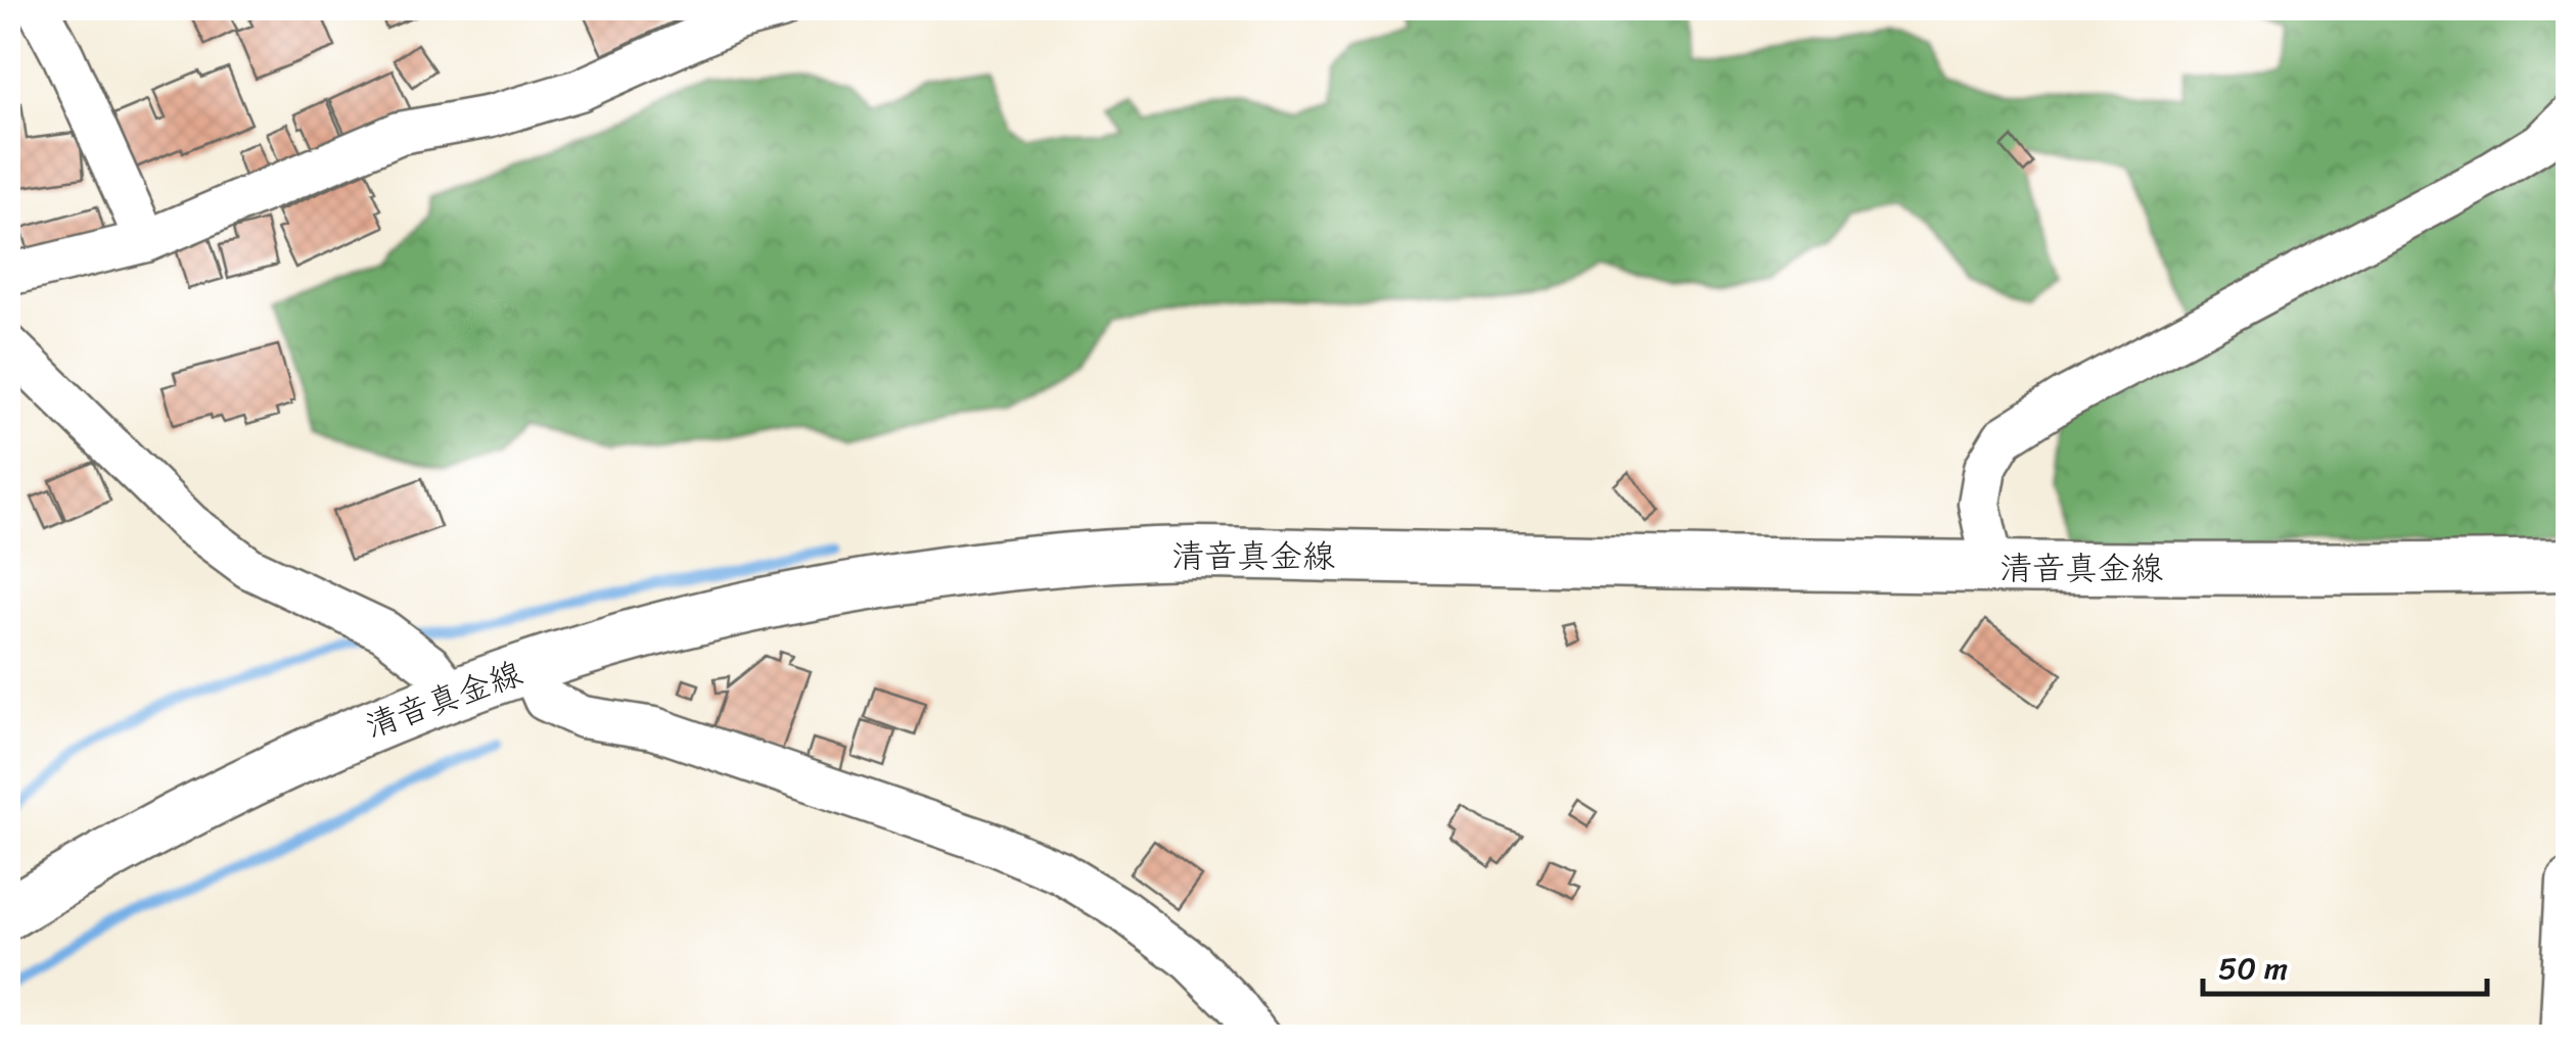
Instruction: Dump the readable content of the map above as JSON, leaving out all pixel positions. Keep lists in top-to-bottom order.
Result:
{
  "streets": {
    "main road": ["清音真金線"]
  },
  "scale_bar": "50 m"
}
